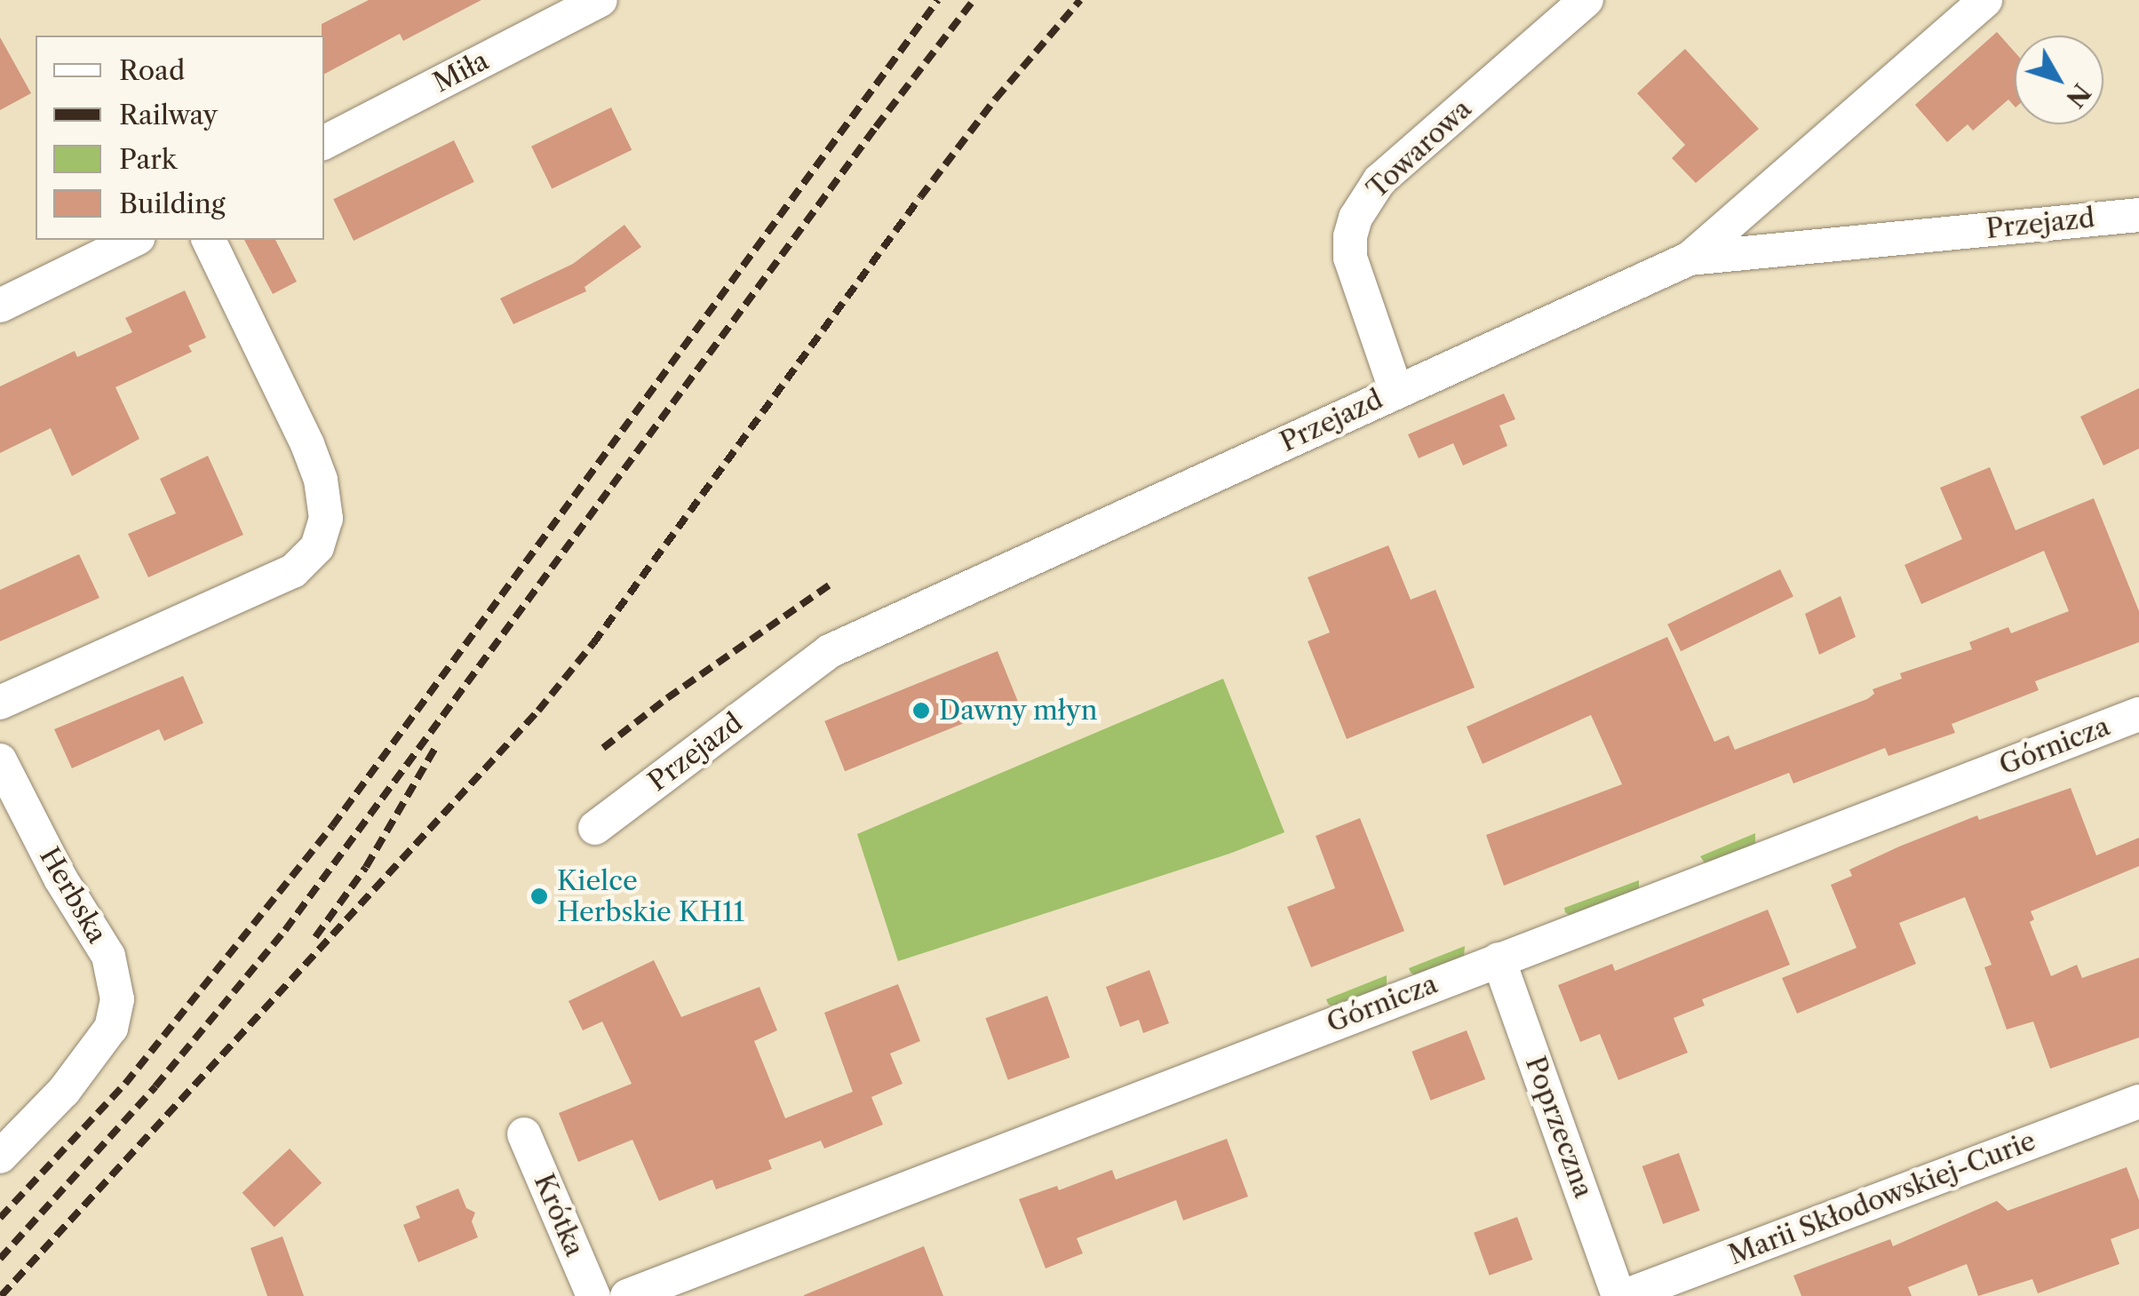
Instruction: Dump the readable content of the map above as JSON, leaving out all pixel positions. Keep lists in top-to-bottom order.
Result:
{
  "streets": {
    "street": [
      "Miła",
      "Towarowa",
      "Przejazd",
      "Górnicza",
      "Herbska",
      "Poprzeczna",
      "Marii Skłodowskiej-Curie",
      "Krótka"
    ]
  },
  "crossings": [
    ["Towarowa", "Przejazd"],
    ["Górnicza", "Poprzeczna"],
    ["Poprzeczna", "Marii Skłodowskiej-Curie"]
  ],
  "places": ["Dawny młyn", "Kielce Herbskie KH11"],
  "legend": [
    "Road",
    "Railway",
    "Park",
    "Building"
  ],
  "north": "bottom right"
}
